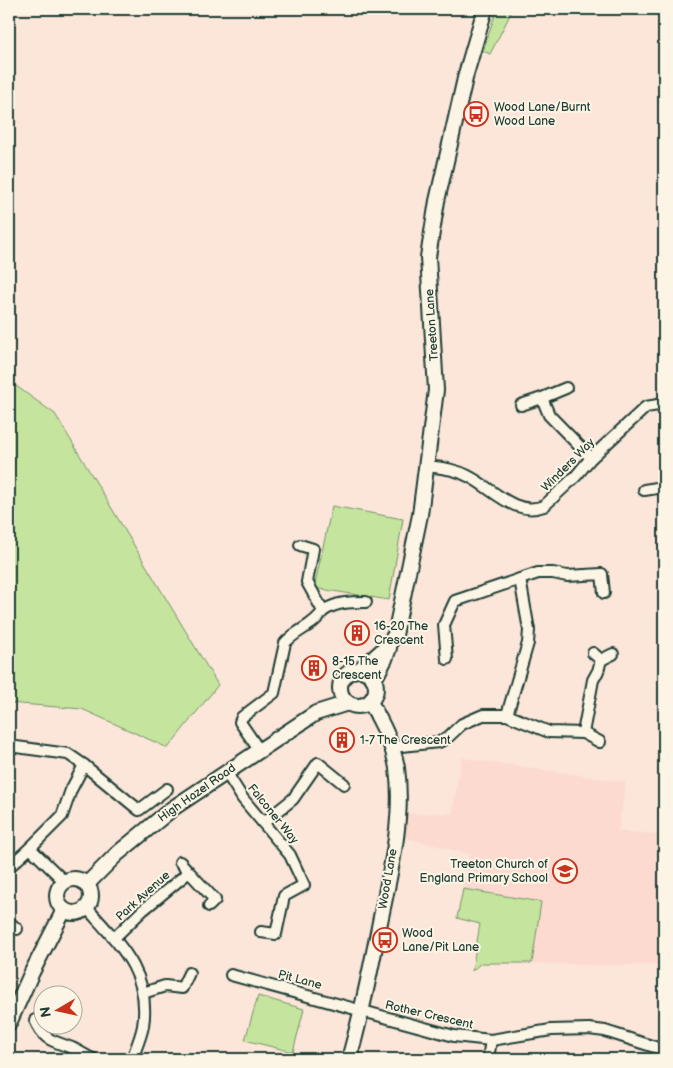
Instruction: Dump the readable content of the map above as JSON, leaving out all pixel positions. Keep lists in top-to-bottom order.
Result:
{
  "streets": {
    "main road": ["Treeton Lane", "High Hazel Road", "Wood Lane"],
    "street": [
      "Winders Way",
      "Falconer Way",
      "Park Avenue",
      "Pit Lane",
      "Rother Crescent"
    ]
  },
  "crossings": [
    ["Treeton Lane", "Winders Way"],
    ["Treeton Lane", "High Hazel Road"],
    ["Treeton Lane", "Wood Lane"],
    ["High Hazel Road", "Falconer Way"],
    ["High Hazel Road", "Wood Lane"],
    ["Wood Lane", "Pit Lane"],
    ["Wood Lane", "Rother Crescent"],
    ["Pit Lane", "Rother Crescent"]
  ],
  "places": {
    "bus stop": ["Wood Lane/Burnt Wood Lane", "Wood Lane/Pit Lane"],
    "building": ["16-20 The Crescent", "8-15 The Crescent", "1-7 The Crescent"],
    "school or university": ["Treeton Church of England Primary School"]
  },
  "north": "left"
}
